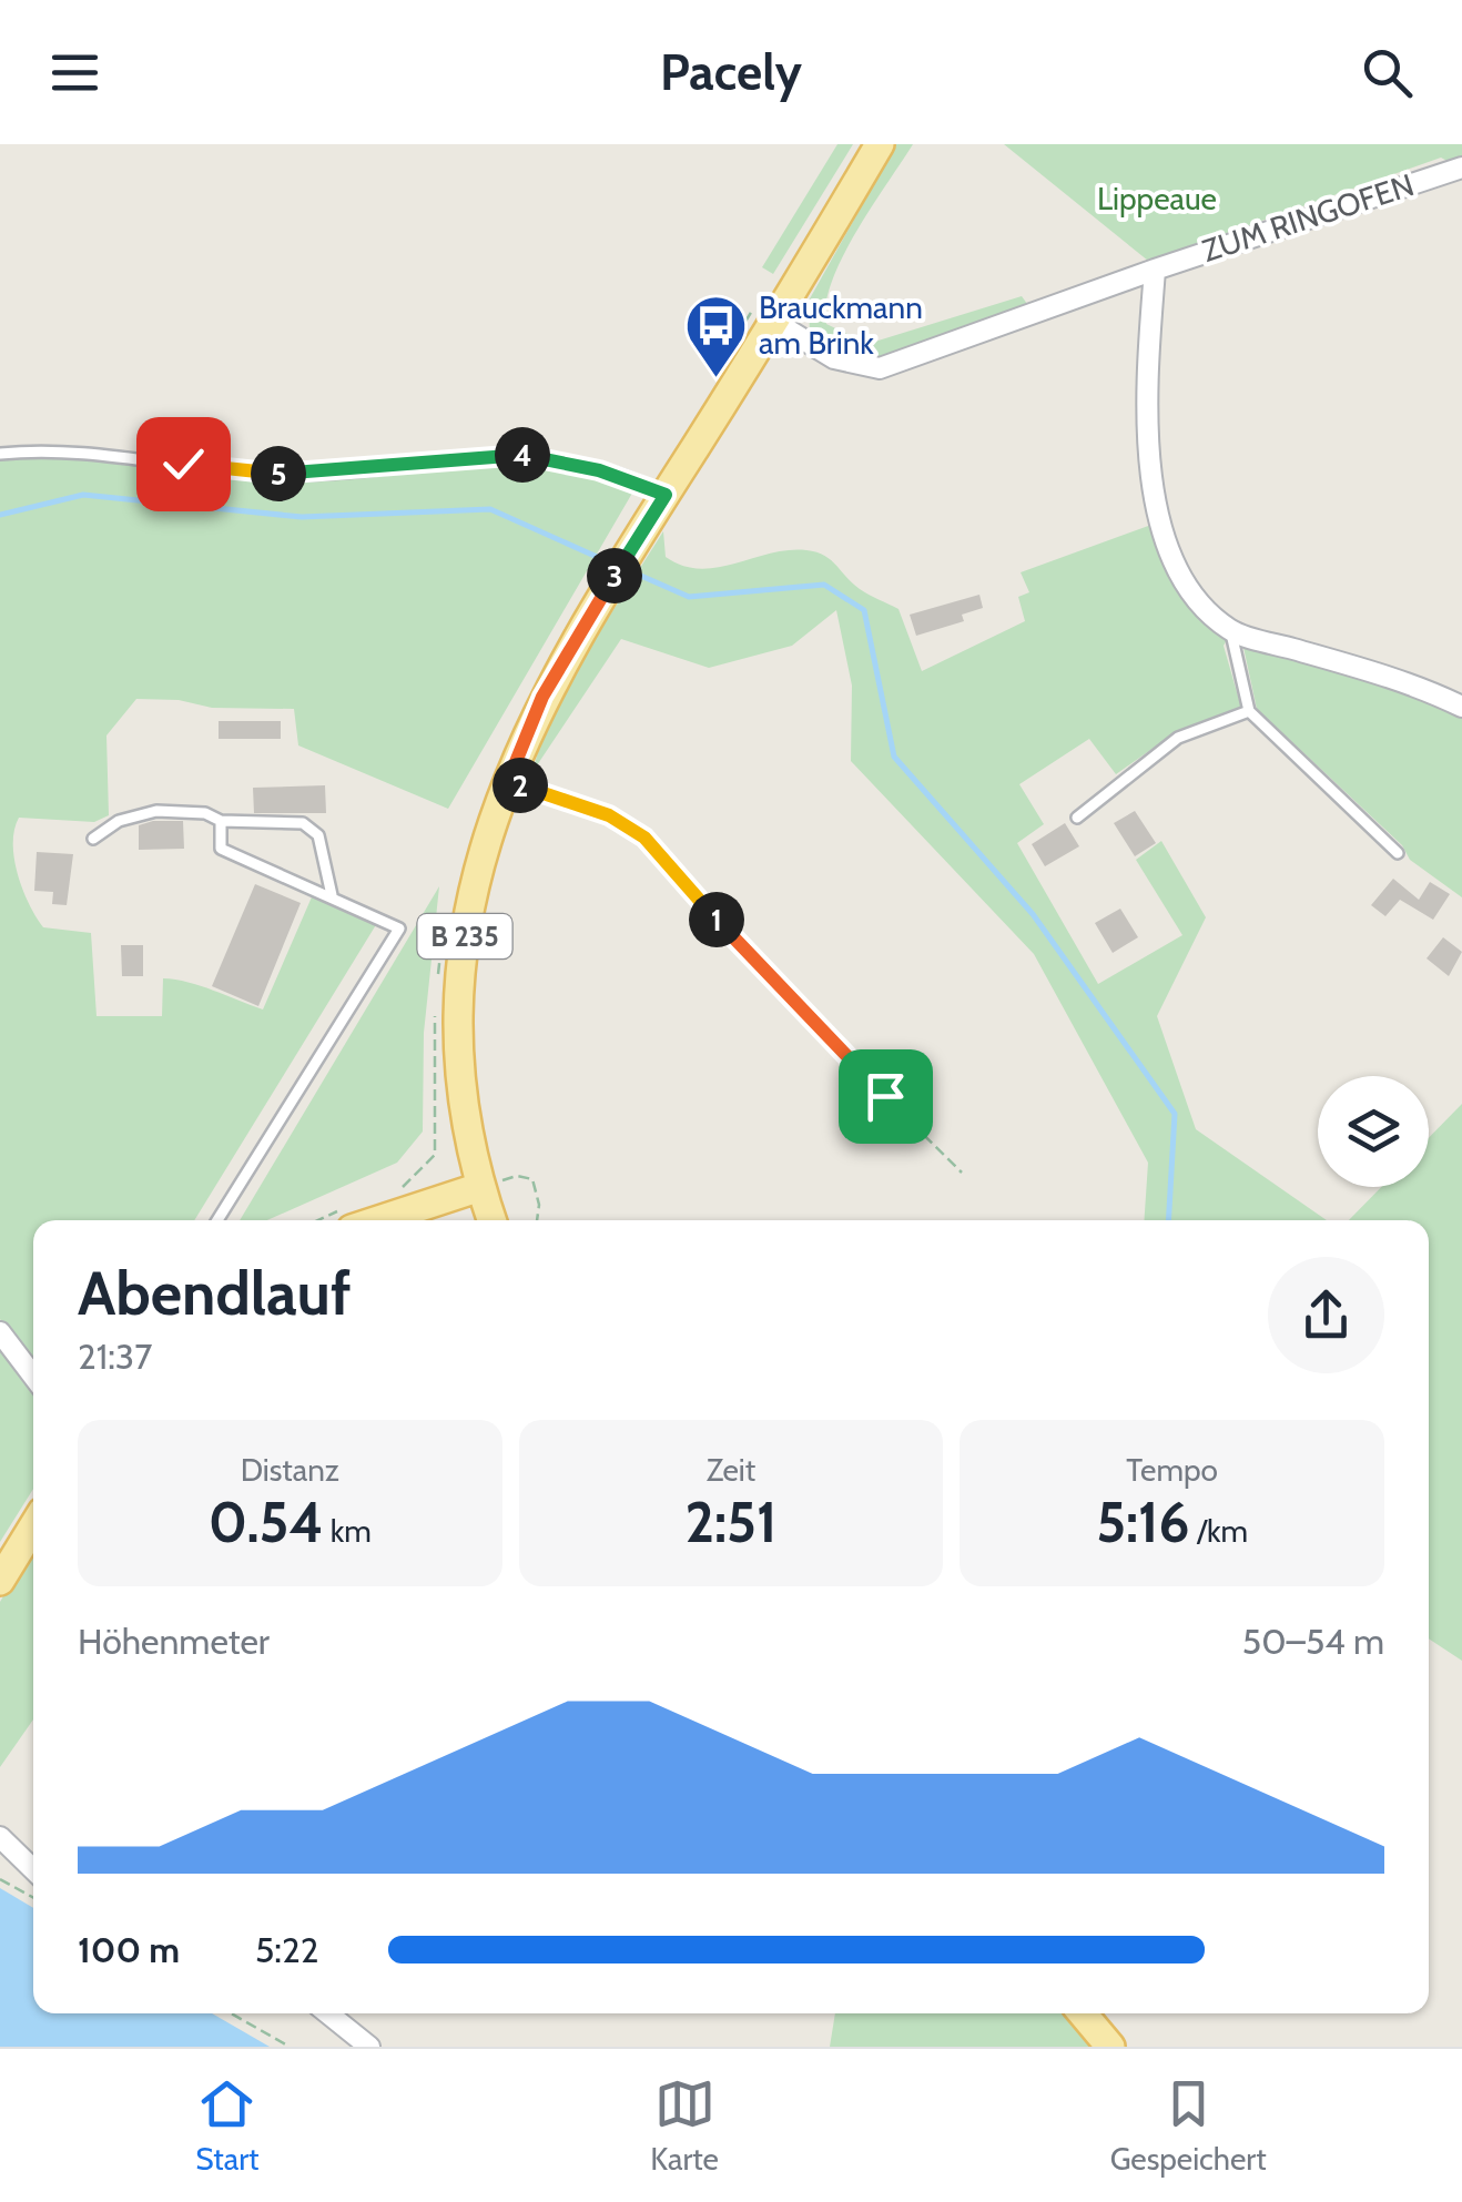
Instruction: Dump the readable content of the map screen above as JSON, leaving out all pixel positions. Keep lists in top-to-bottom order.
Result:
{
  "streets": {
    "main road": ["B 235"],
    "street": ["ZUM RINGOFEN"]
  },
  "crossings": [
    ["ZUM RINGOFEN", "B 235"]
  ],
  "parks": ["Lippeaue"],
  "places": {
    "bus stop": ["Brauckmann am Brink"]
  },
  "page": {
    "header": "Pacely",
    "pins": [
      "4",
      "5",
      "3",
      "2",
      "1"
    ],
    "heading": ["Abendlauf", "21:37"],
    "stats": [
      ["Distanz", "0.54 km"],
      ["Zeit", "2:51"],
      ["Tempo", "5:16 /km"]
    ],
    "chart": ["Höhenmeter", "50–54 m"],
    "list": [
      {
        "name": "100 m",
        "note": "5:22"
      }
    ],
    "tabs": ["Start", "Karte", "Gespeichert"]
  }
}
